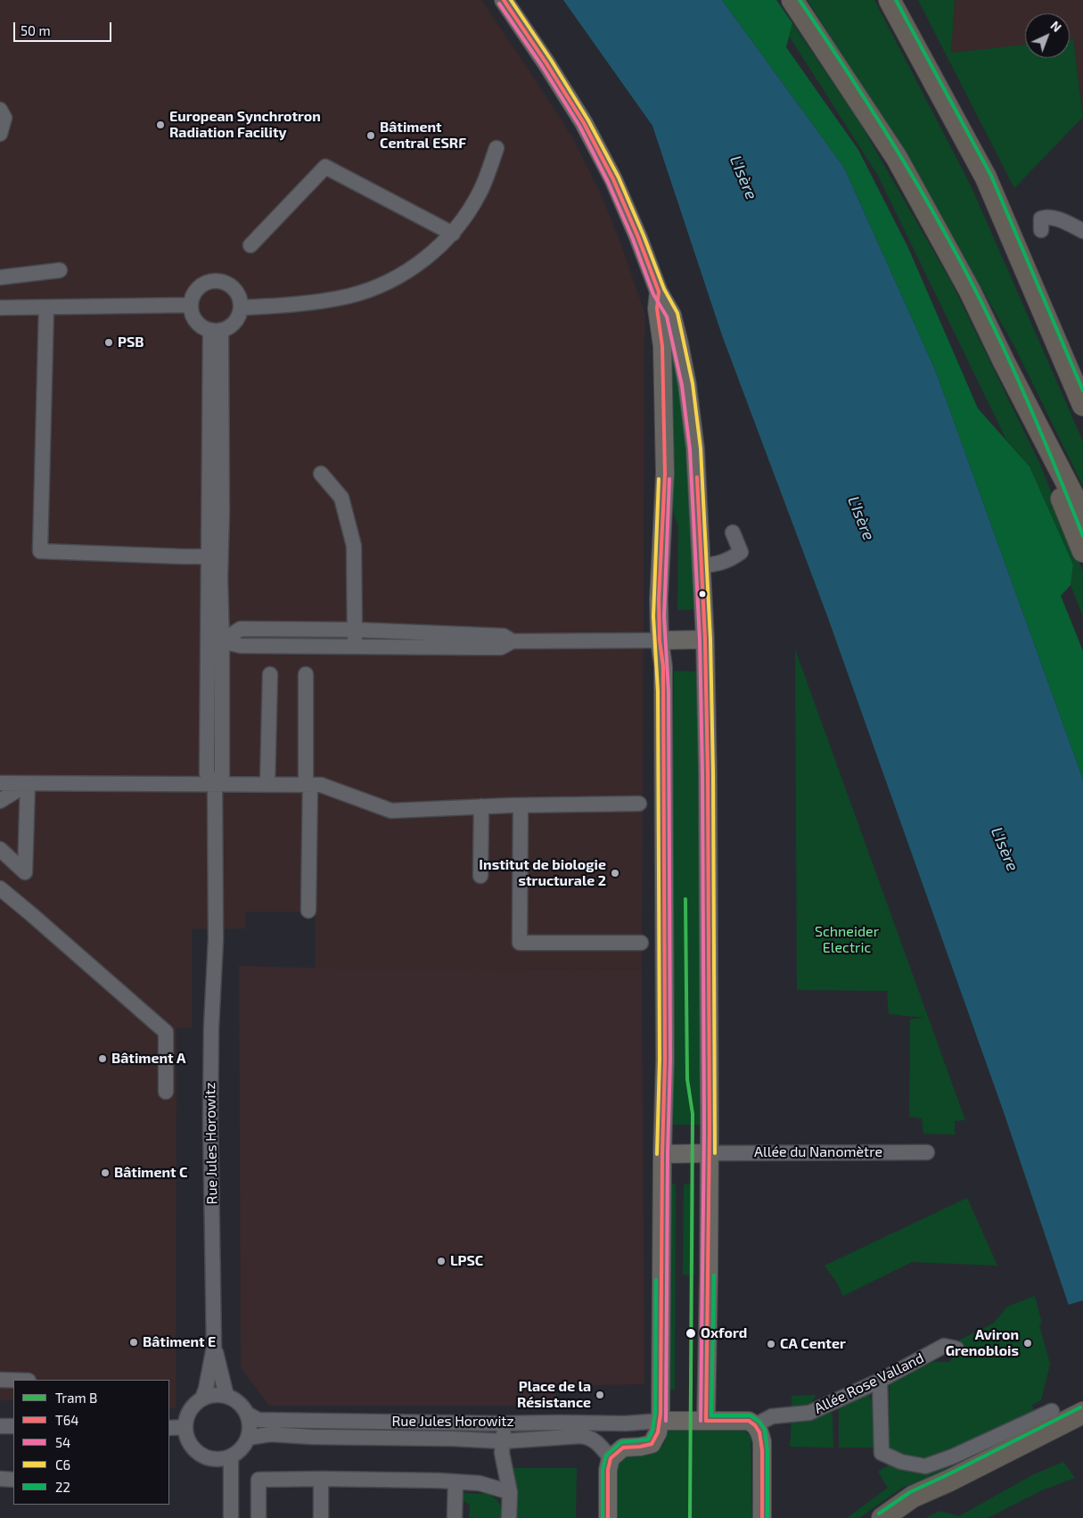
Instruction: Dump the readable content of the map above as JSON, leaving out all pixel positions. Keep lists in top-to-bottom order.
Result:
{
  "streets": {
    "street": ["Rue Jules Horowitz", "Allée du Nanomètre", "Allée Rose Valland"]
  },
  "water": ["L'Isère"],
  "parks": ["Schneider Electric"],
  "places": [
    "European Synchrotron Radiation Facility",
    "Bâtiment Central ESRF",
    "PSB",
    "Institut de biologie structurale 2",
    "Bâtiment A",
    "Bâtiment C",
    "LPSC",
    "Oxford",
    "Bâtiment E",
    "Aviron Grenoblois",
    "CA Center",
    "Place de la Résistance"
  ],
  "lines": [
    "transit line T64",
    "transit line C6",
    "transit line 22",
    "transit line 54",
    "tram line B"
  ],
  "legend": [
    "Tram B",
    "T64",
    "54",
    "C6",
    "22"
  ],
  "scale_bar": "50 m",
  "north": "top right"
}
